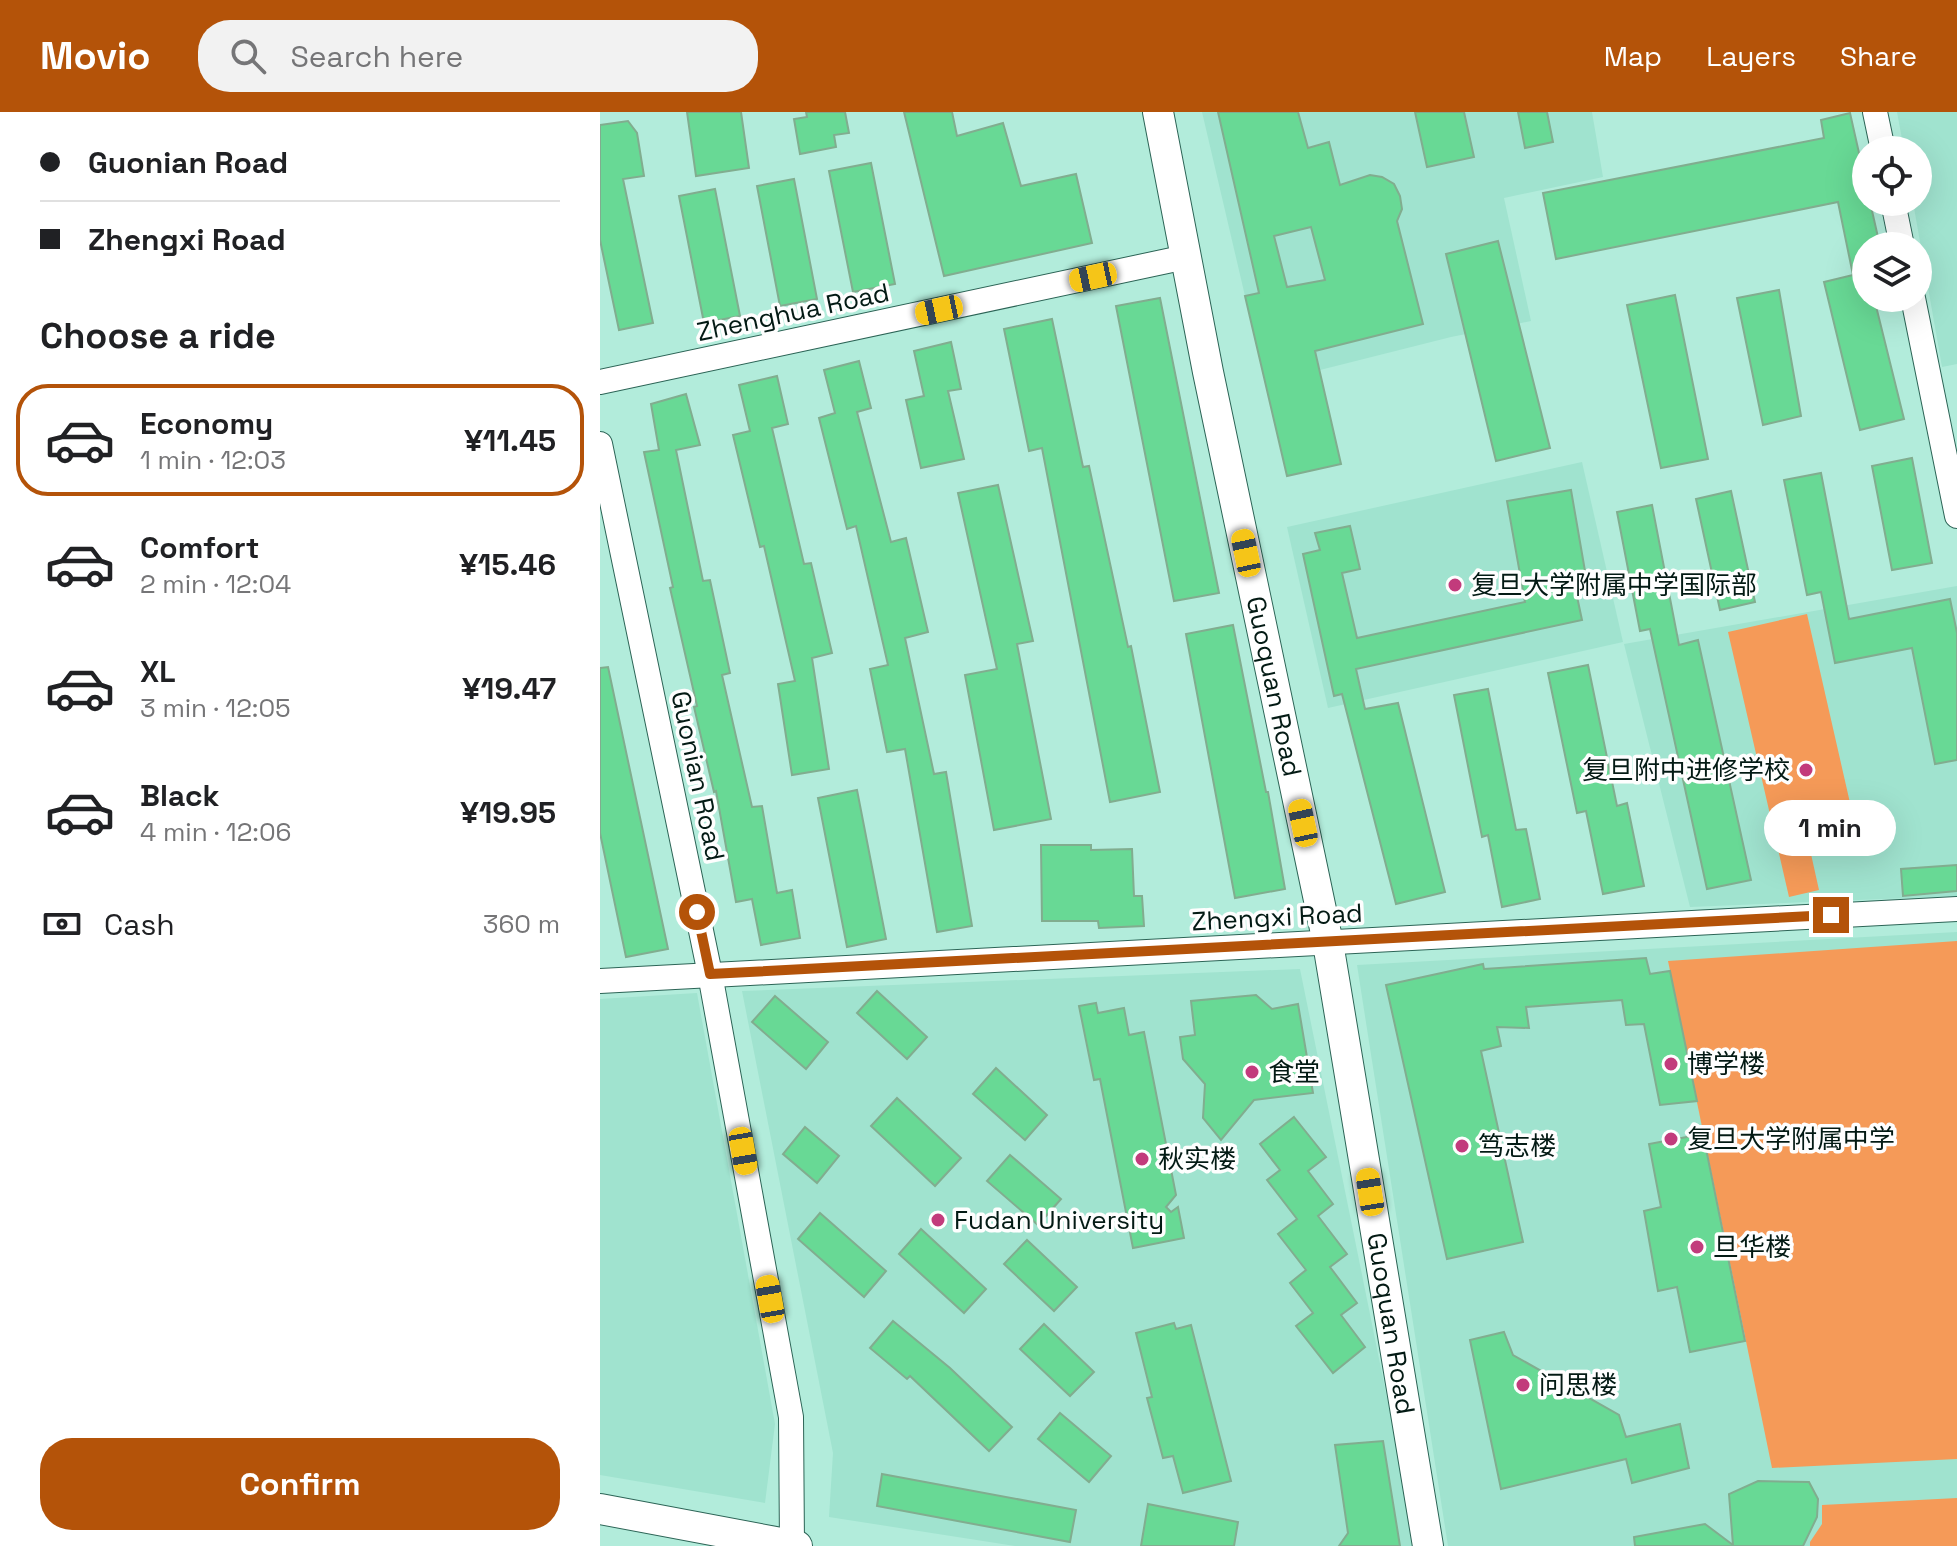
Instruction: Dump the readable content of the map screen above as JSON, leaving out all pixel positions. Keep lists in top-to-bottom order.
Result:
{
  "streets": {
    "street": [
      "Zhenghua Road",
      "Guoquan Road",
      "Guonian Road",
      "Zhengxi Road"
    ]
  },
  "crossings": [
    ["Zhenghua Road", "Guoquan Road"],
    ["Guoquan Road", "Zhengxi Road"],
    ["Guonian Road", "Zhengxi Road"]
  ],
  "places": [
    "复旦大学附属中学国际部",
    "复旦附中进修学校",
    "博学楼",
    "食堂",
    "复旦大学附属中学",
    "笃志楼",
    "秋实楼",
    "Fudan University",
    "旦华楼",
    "问思楼"
  ],
  "page": {
    "header": "Movio",
    "search": "Search here",
    "nav": ["Map", "Layers", "Share"],
    "banner": ["Guonian Road", "Zhengxi Road"],
    "heading": "Choose a ride",
    "list": [
      {
        "name": "Economy",
        "note": "1 min · 12:03",
        "value": "¥11.45"
      },
      {
        "name": "Comfort",
        "note": "2 min · 12:04",
        "value": "¥15.46"
      },
      {
        "name": "XL",
        "note": "3 min · 12:05",
        "value": "¥19.47"
      },
      {
        "name": "Black",
        "note": "4 min · 12:06",
        "value": "¥19.95"
      }
    ],
    "bubble": "1 min",
    "pay": ["Cash", "360 m"],
    "buttons": "Confirm"
  }
}
